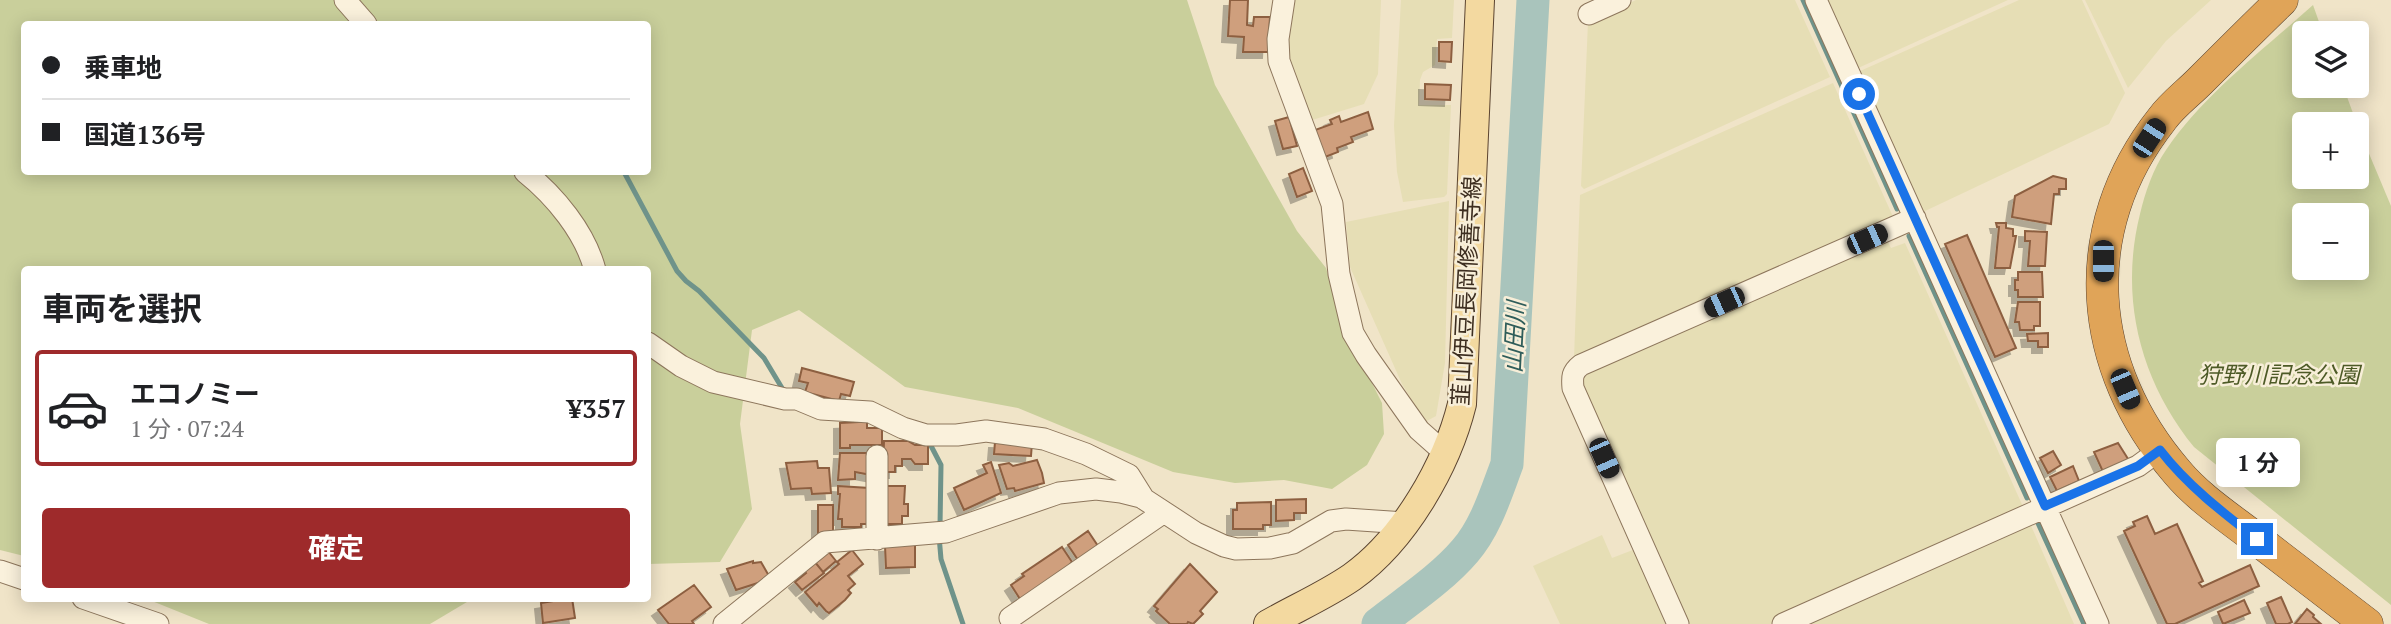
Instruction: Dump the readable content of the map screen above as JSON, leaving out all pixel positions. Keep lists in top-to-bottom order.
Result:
{
  "streets": {
    "main road": ["韮山伊豆長岡修善寺線"]
  },
  "water": ["山田川"],
  "parks": ["狩野川記念公園"],
  "page": {
    "map_buttons": ["+", "−"],
    "banner": ["乗車地", "国道136号"],
    "heading": "車両を選択",
    "list": [
      {
        "name": "エコノミー",
        "note": "1 分 · 07:24",
        "value": "¥357"
      }
    ],
    "bubble": "1 分",
    "buttons": "確定"
  }
}
